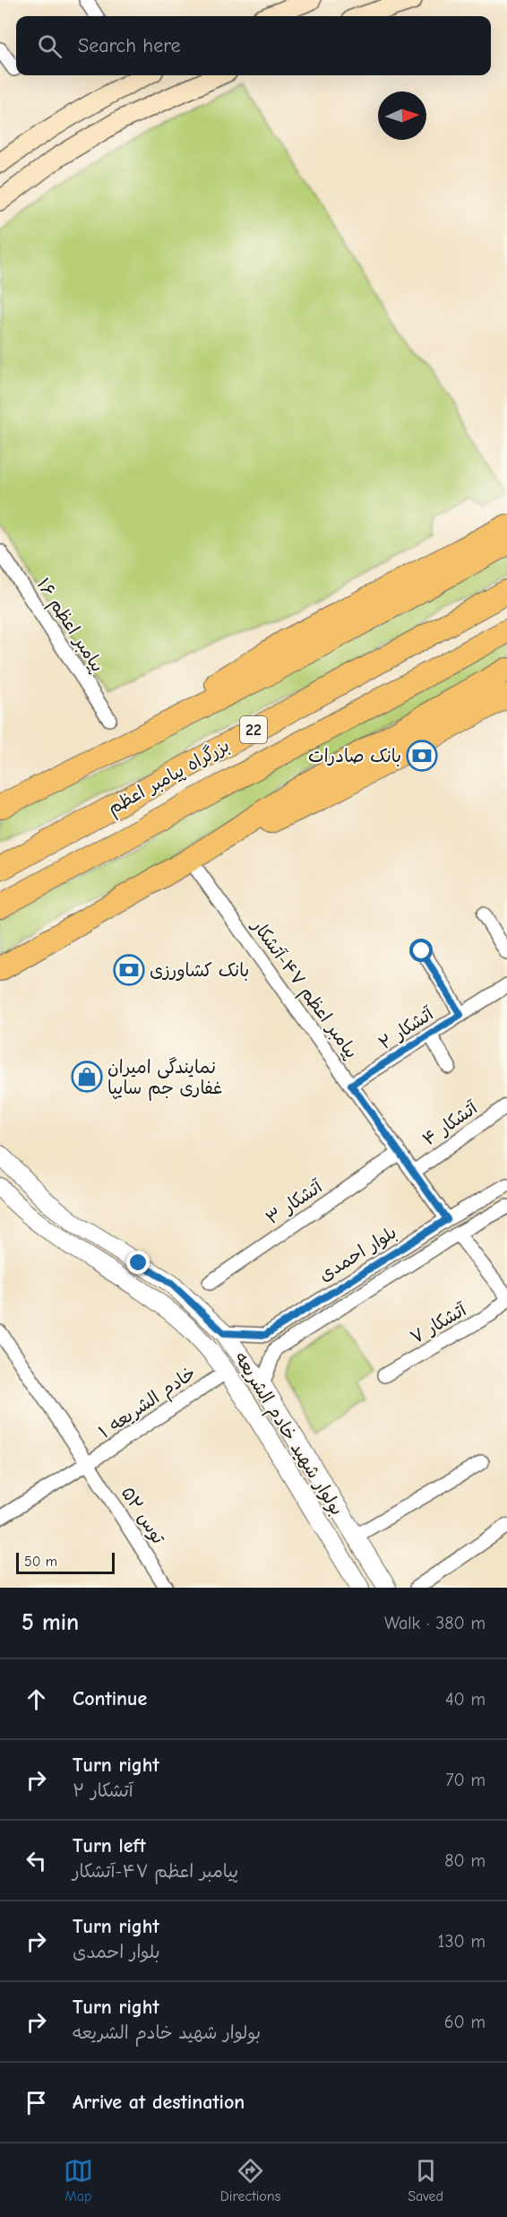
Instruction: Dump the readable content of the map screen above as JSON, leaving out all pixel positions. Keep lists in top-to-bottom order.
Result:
{
  "streets": {
    "highway": ["22", "بزرگراه پیامبر اعظم"],
    "street": [
      "پیامبر اعظم ۱۶",
      "پیامبر اعظم ۴۷-آتشکار",
      "آتشکار ۲",
      "آتشکار ۴",
      "آتشکار ۳",
      "بلوار احمدی",
      "آتشکار ۷",
      "خادم الشریعه ۱",
      "بولوار شهید خادم الشریعه",
      "توس ۵۲"
    ]
  },
  "crossings": [
    ["پیامبر اعظم ۴۷-آتشکار", "آتشکار ۲"],
    ["پیامبر اعظم ۴۷-آتشکار", "آتشکار ۴"],
    ["پیامبر اعظم ۴۷-آتشکار", "آتشکار ۳"],
    ["پیامبر اعظم ۴۷-آتشکار", "بلوار احمدی"],
    ["خادم الشریعه ۱", "بولوار شهید خادم الشریعه"],
    ["خادم الشریعه ۱", "توس ۵۲"]
  ],
  "places": {
    "bank": ["بانک صادرات", "بانک کشاورزی"],
    "shop": ["نمایندگی امیران غفاری جم سایپا"]
  },
  "scale_bar": "50 m",
  "north": "right",
  "page": {
    "search": "Search here",
    "scale": "50 m",
    "heading": ["5 min", "Walk · 380 m"],
    "list": [
      ["Continue", "40 m"],
      ["Turn right", "آتشکار ۲", "70 m"],
      ["Turn left", "پیامبر اعظم ۴۷-آتشکار", "80 m"],
      ["Turn right", "بلوار احمدی", "130 m"],
      ["Turn right", "بولوار شهید خادم الشریعه", "60 m"],
      "Arrive at destination"
    ],
    "nav": ["Map", "Directions", "Saved"]
  }
}
